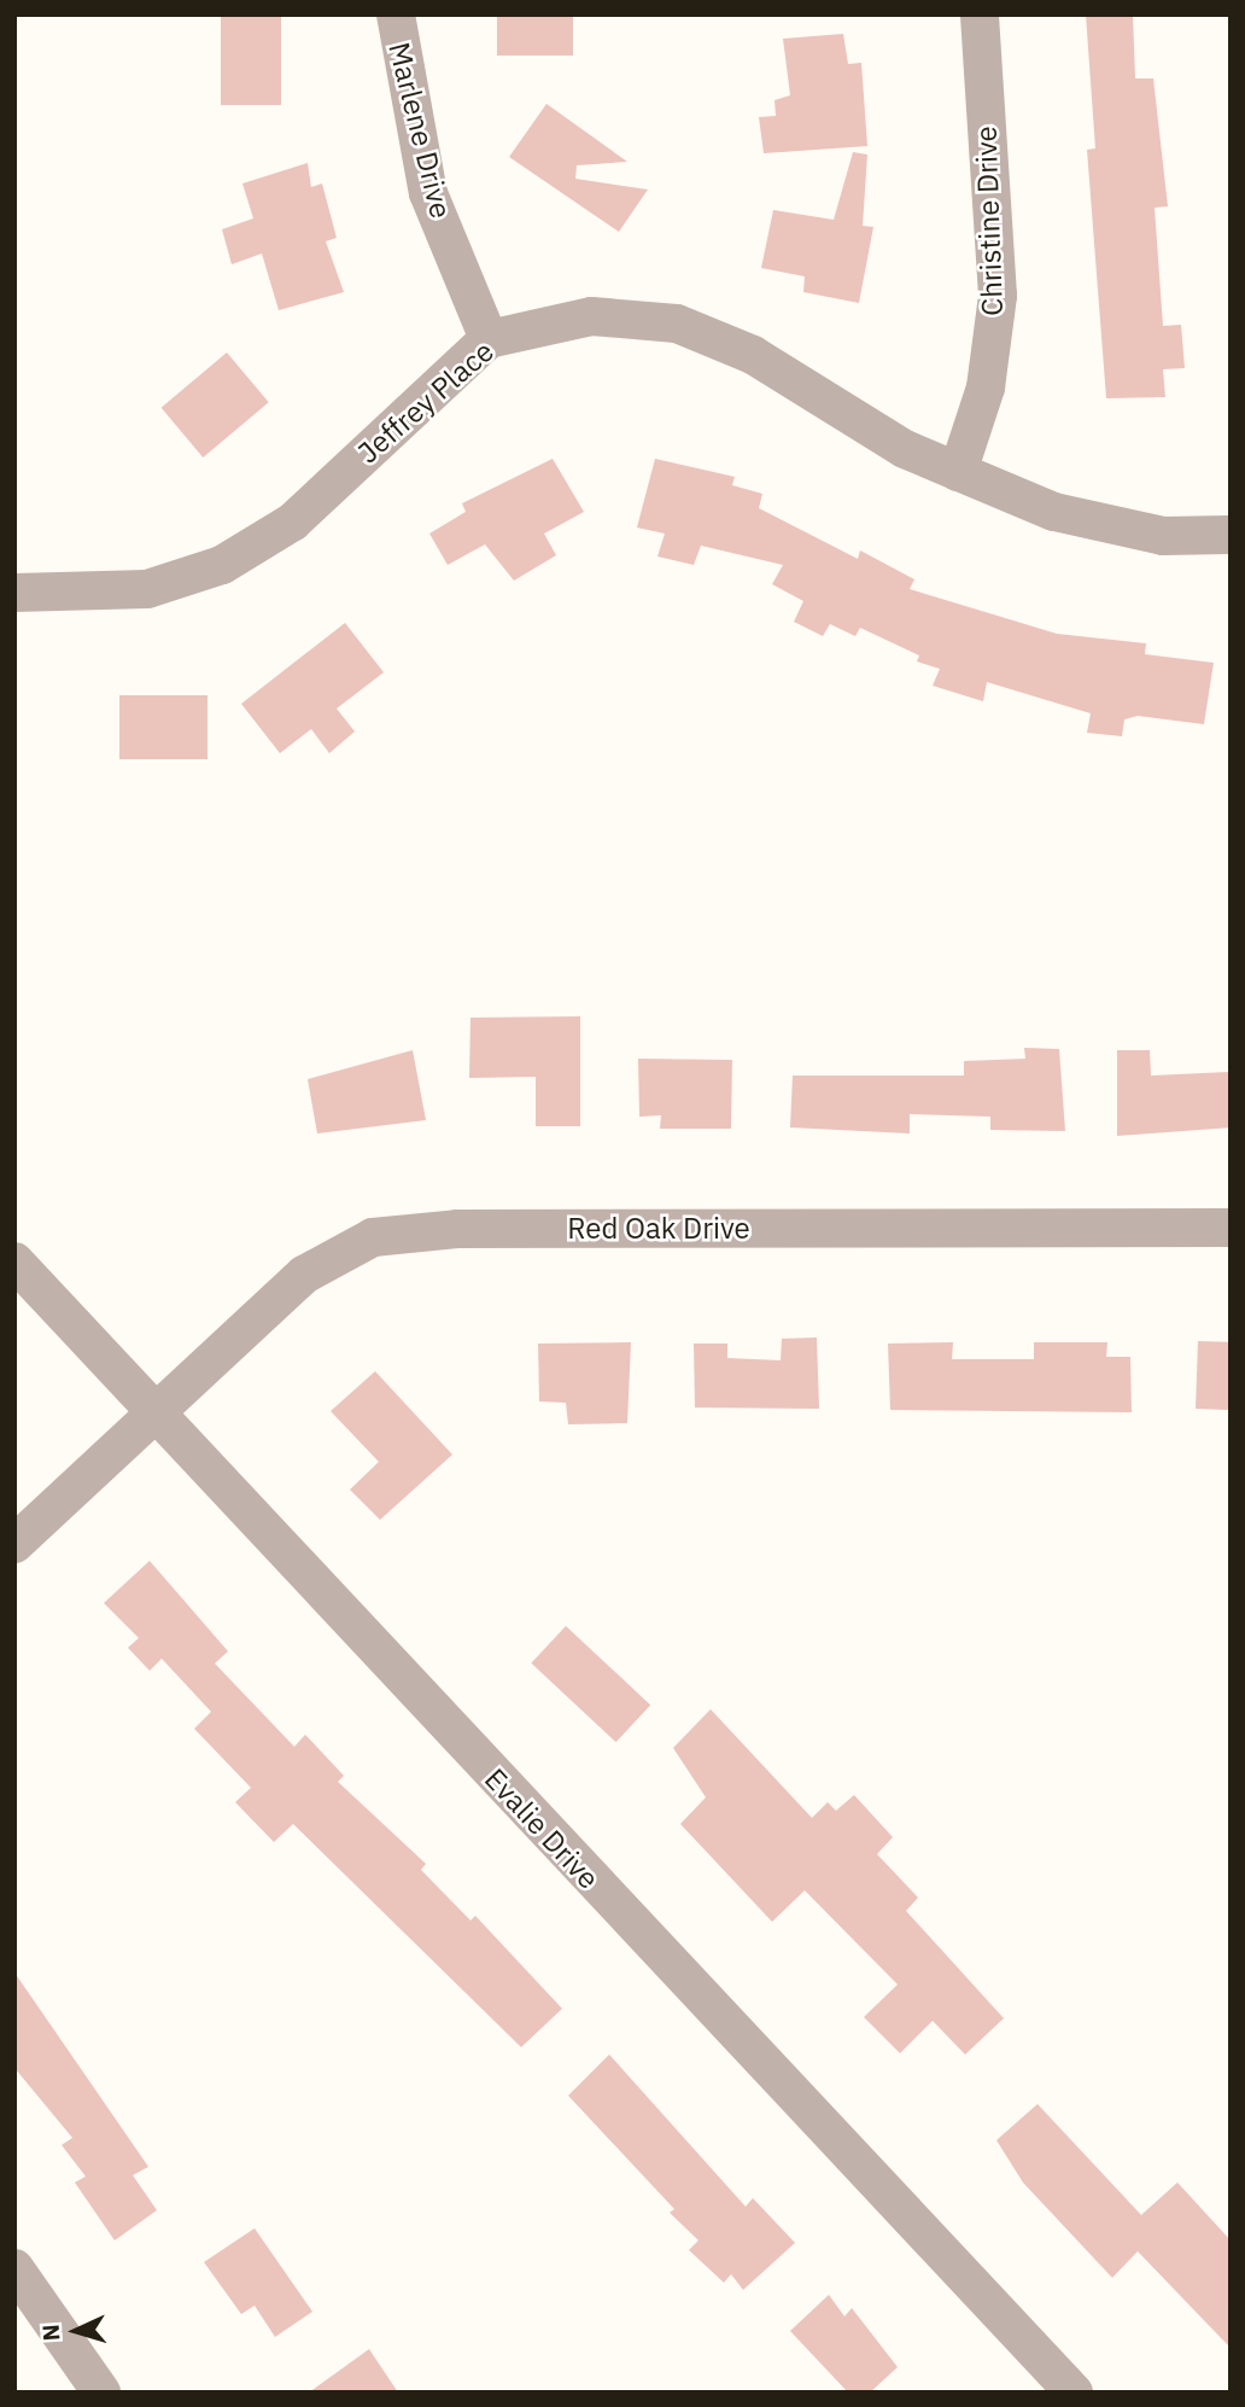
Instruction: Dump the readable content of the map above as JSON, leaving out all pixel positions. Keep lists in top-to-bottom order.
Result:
{
  "streets": {
    "street": [
      "Marlene Drive",
      "Christine Drive",
      "Jeffrey Place",
      "Red Oak Drive",
      "Evalie Drive"
    ]
  },
  "crossings": [
    ["Marlene Drive", "Jeffrey Place"],
    ["Christine Drive", "Jeffrey Place"],
    ["Red Oak Drive", "Evalie Drive"]
  ],
  "north": "left"
}
